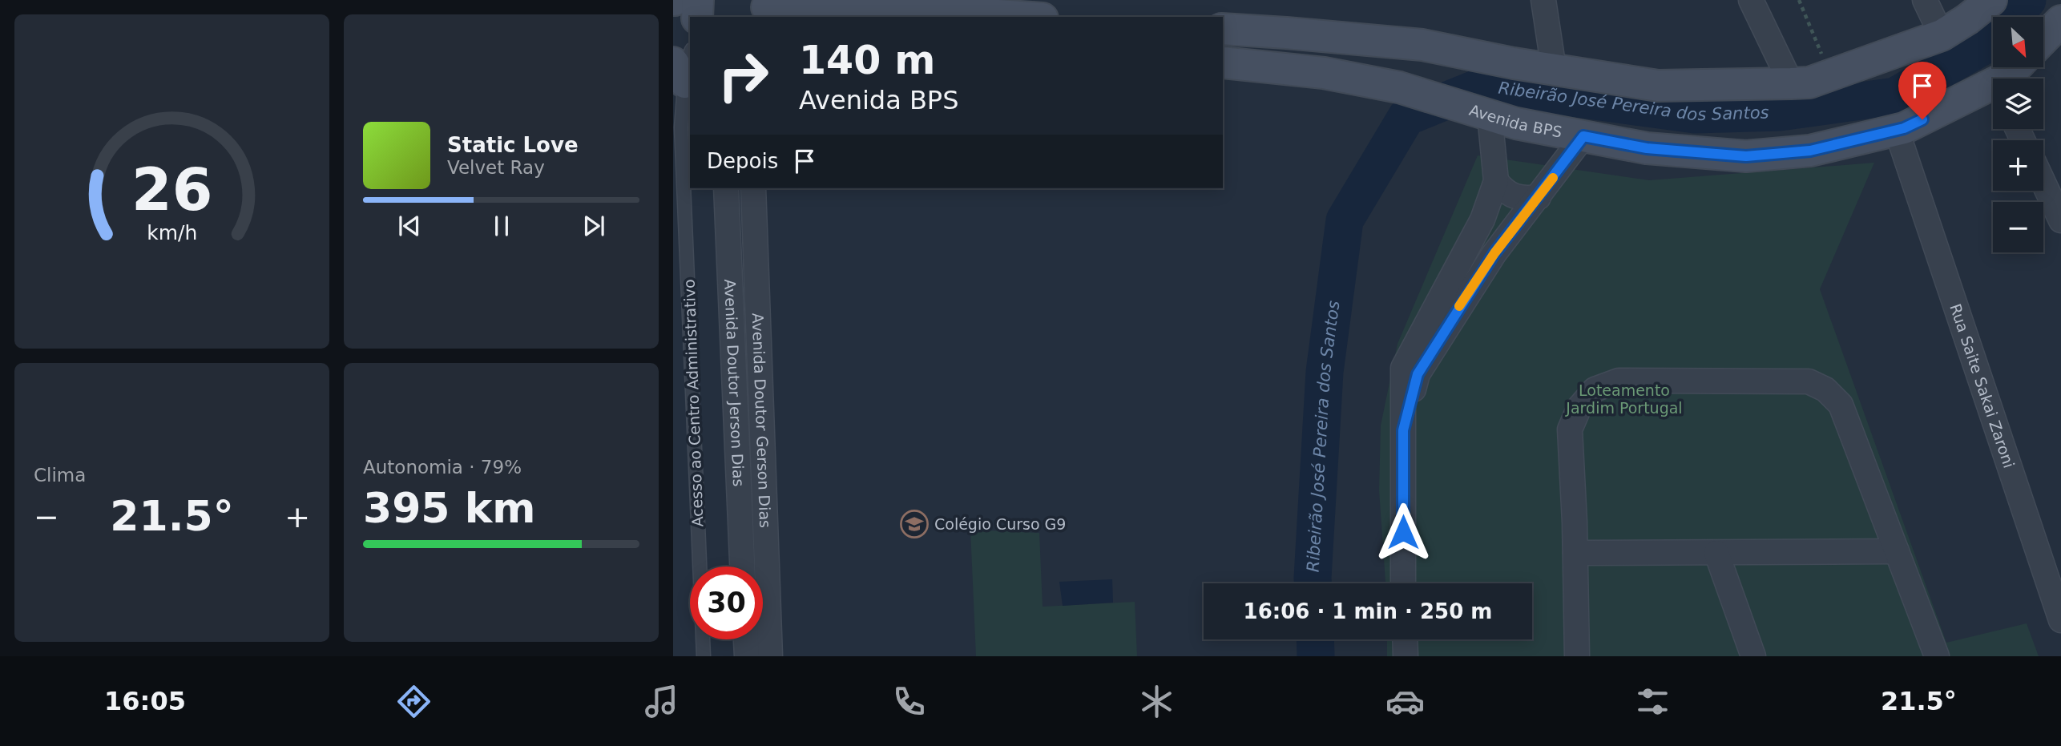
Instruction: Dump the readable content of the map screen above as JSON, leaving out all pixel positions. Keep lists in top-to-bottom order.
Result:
{
  "streets": {
    "main road": ["Avenida BPS"],
    "street": ["Avenida Doutor Jerson Dias", "Rua Saite Sakai Zaroni", "Avenida Doutor Gerson Dias"],
    "lane": ["Acesso ao Centro Administrativo"]
  },
  "crossings": [
    ["Avenida BPS", "Rua Saite Sakai Zaroni"]
  ],
  "water": ["Ribeirão José Pereira dos Santos"],
  "parks": ["Loteamento Jardim Portugal"],
  "places": {
    "school or university": ["Colégio Curso G9"]
  },
  "north": "bottom right",
  "page": {
    "map_buttons": ["+", "−"],
    "turn": ["140 m", "Avenida BPS"],
    "song": ["Static Love", "Velvet Ray"],
    "then": "Depois",
    "tile": [
      "Clima",
      ["Autonomia · 79%", "395 km"]
    ],
    "heat": ["−", "21.5°", "+"],
    "limit": "30",
    "trip": "16:06 · 1 min · 250 m",
    "tabs": ["16:05", "21.5°"],
    "gauge": ["26", "km/h"]
  }
}
